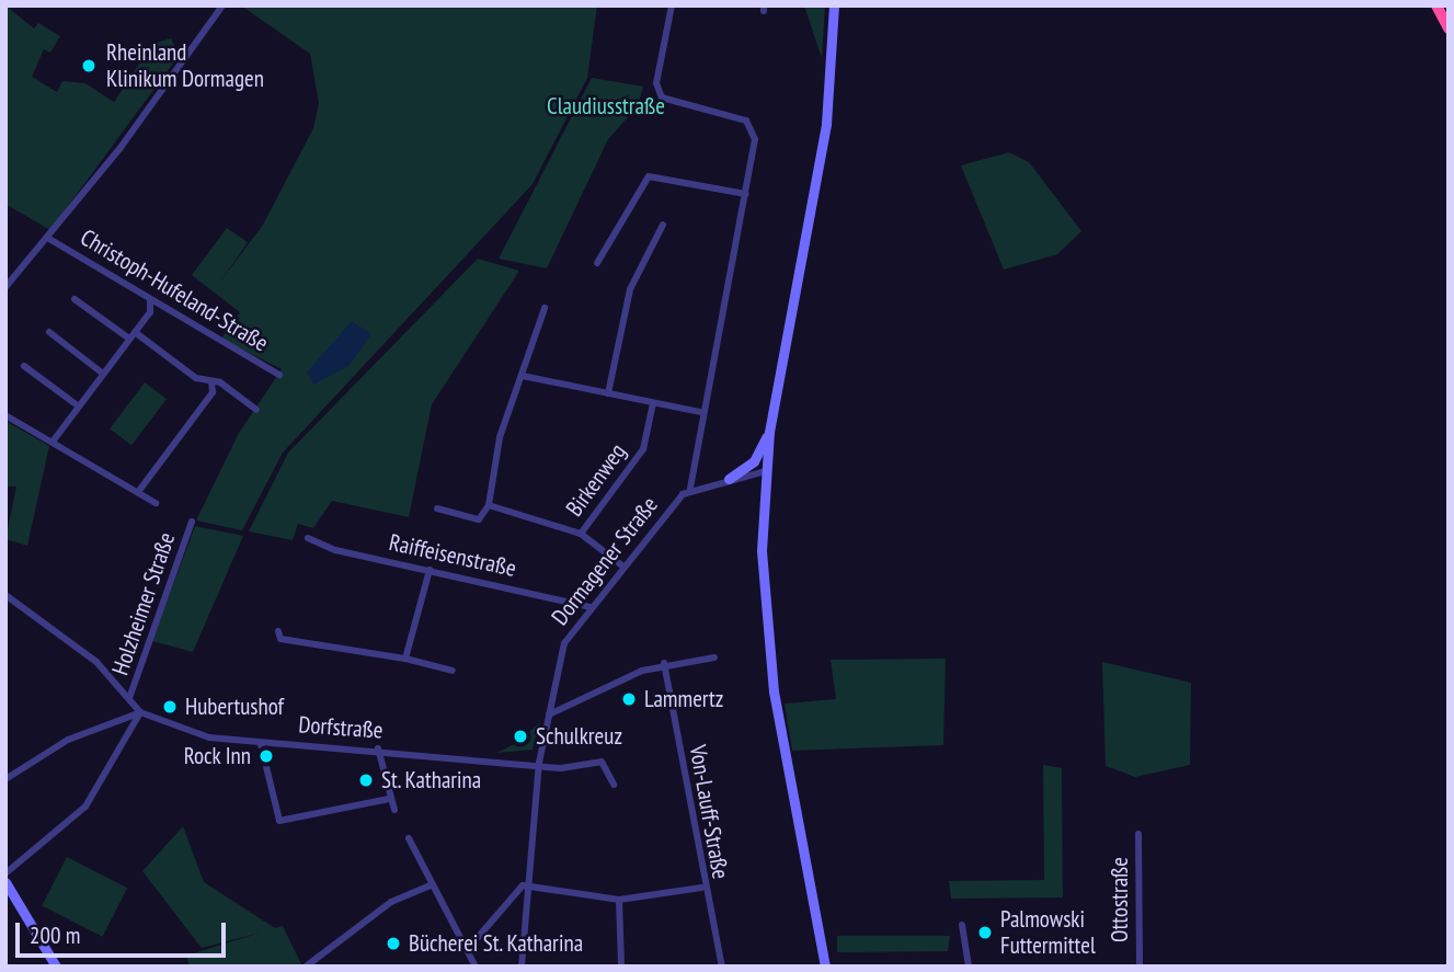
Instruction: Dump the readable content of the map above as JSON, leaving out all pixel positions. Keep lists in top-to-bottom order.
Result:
{
  "streets": {
    "street": [
      "Christoph-Hufeland-Straße",
      "Birkenweg",
      "Raiffeisenstraße",
      "Dormagener Straße",
      "Holzheimer Straße",
      "Dorfstraße",
      "Von-Lauff-Straße",
      "Ottostraße"
    ]
  },
  "crossings": [
    ["Raiffeisenstraße", "Dormagener Straße"],
    ["Dormagener Straße", "Dorfstraße"]
  ],
  "parks": ["Claudiusstraße"],
  "places": [
    "Rheinland Klinikum Dormagen",
    "Lammertz",
    "Hubertushof",
    "Schulkreuz",
    "Rock Inn",
    "St. Katharina",
    "Palmowski Futtermittel",
    "Bücherei St. Katharina"
  ],
  "scale_bar": "200 m"
}
